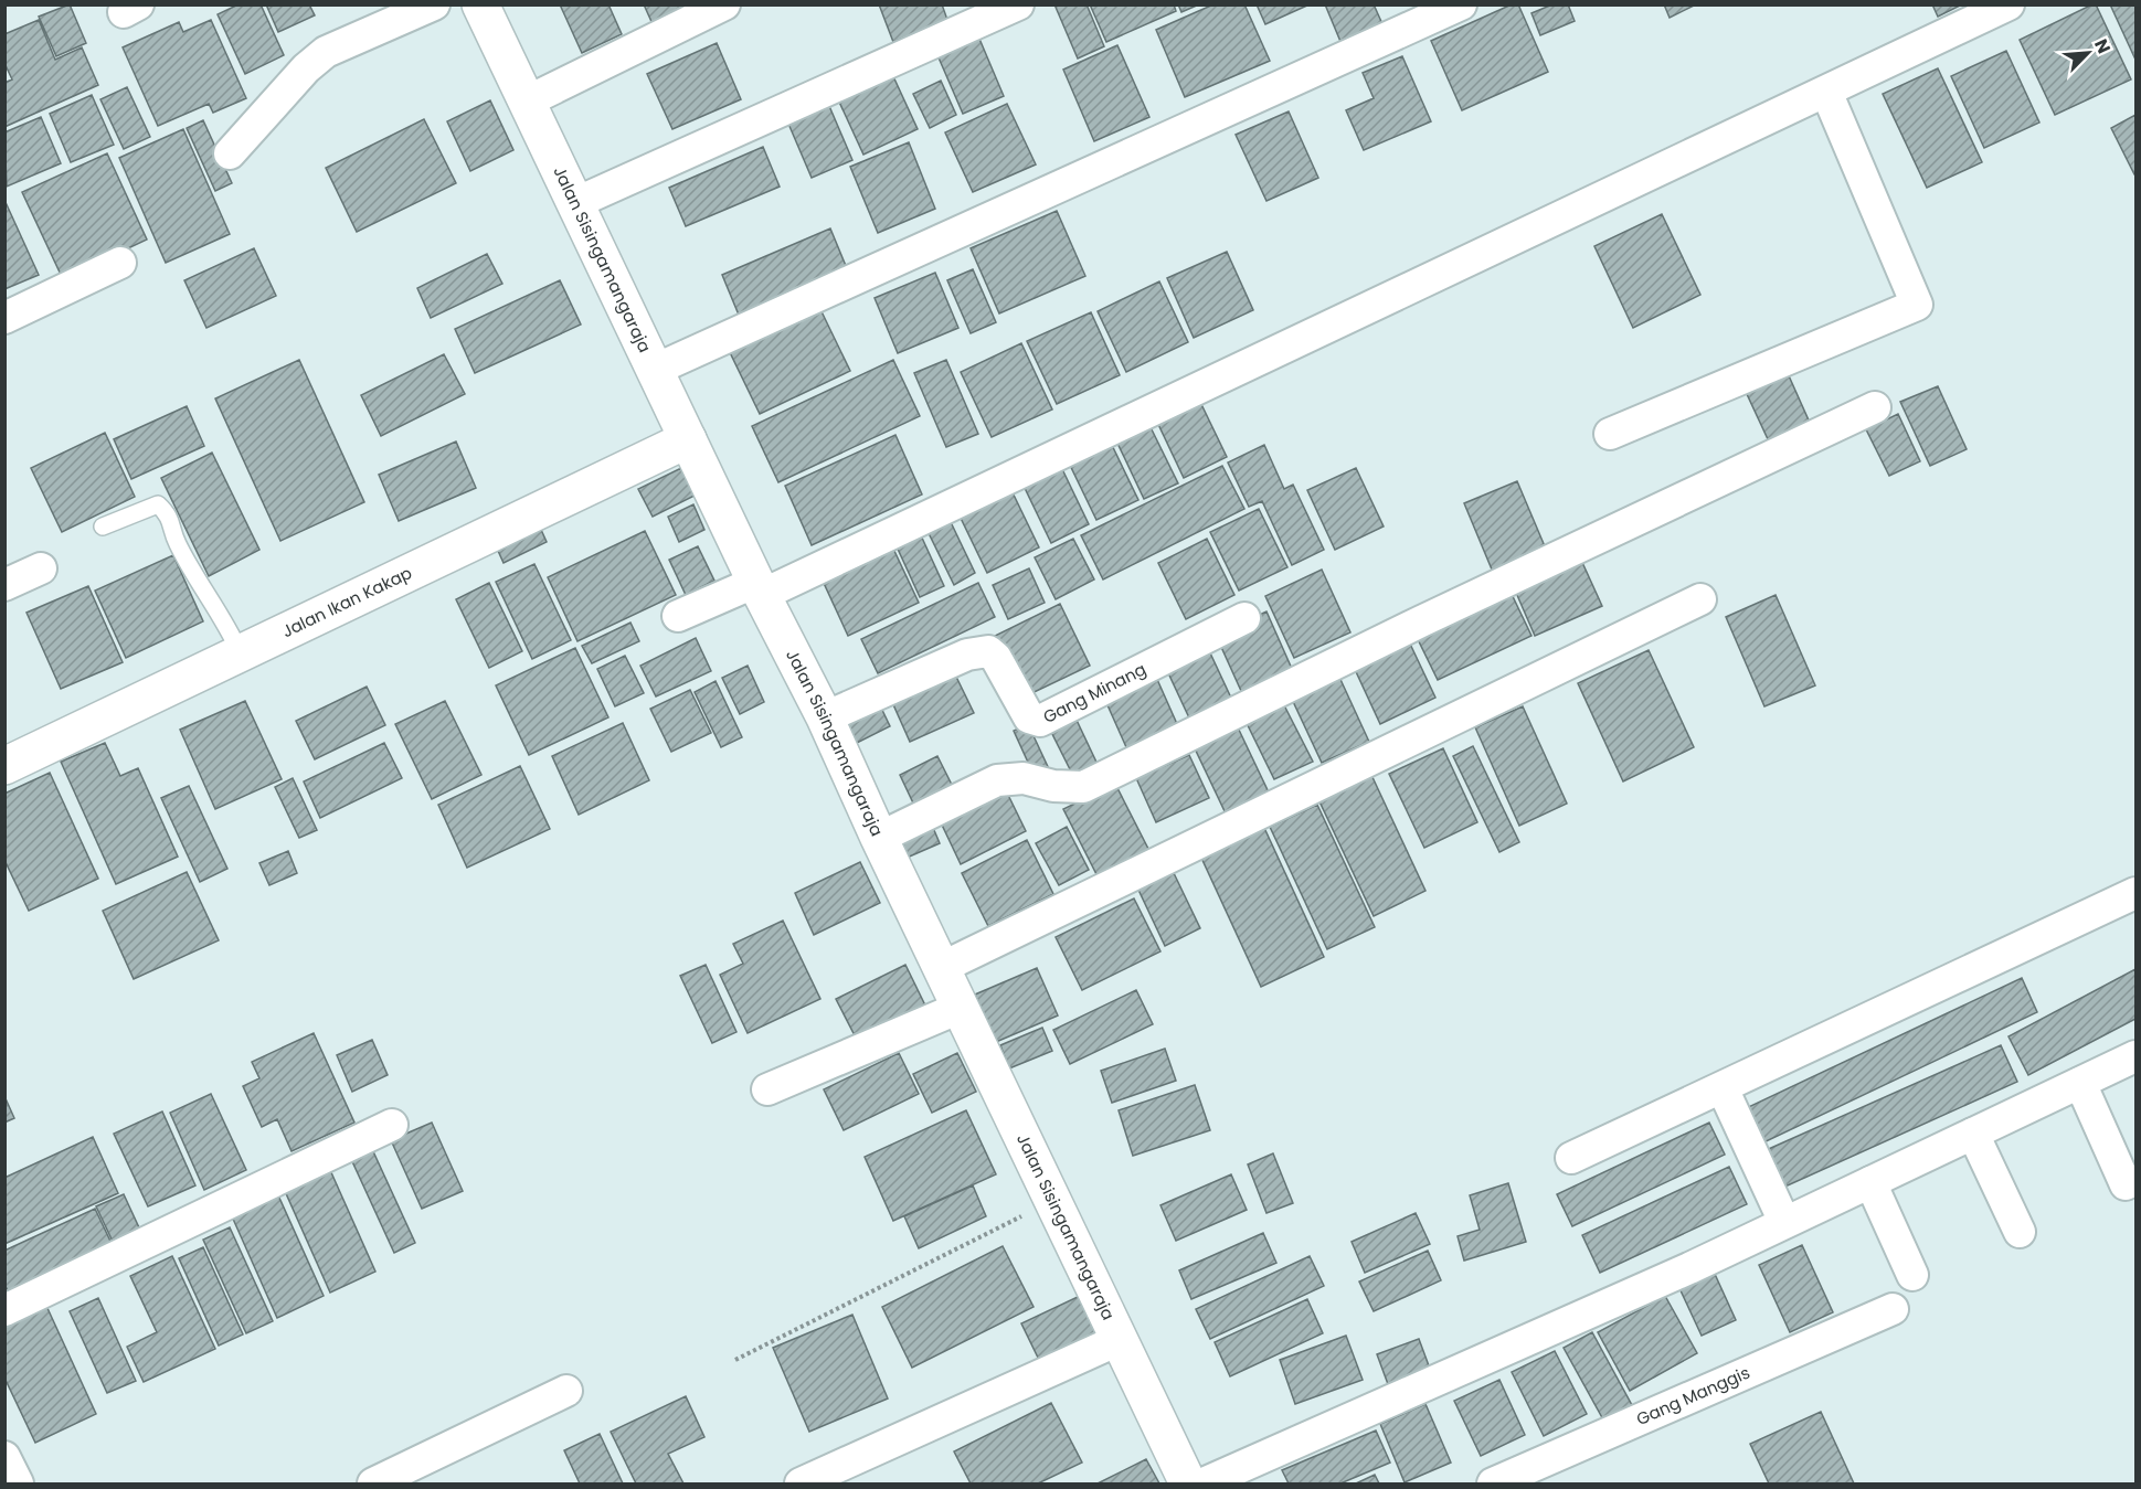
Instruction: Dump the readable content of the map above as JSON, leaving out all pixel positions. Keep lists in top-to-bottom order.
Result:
{
  "streets": {
    "street": [
      "Jalan Sisingamangaraja",
      "Jalan Ikan Kakap",
      "Gang Minang",
      "Gang Manggis"
    ]
  },
  "crossings": [
    ["Jalan Sisingamangaraja", "Jalan Ikan Kakap"],
    ["Jalan Sisingamangaraja", "Gang Minang"]
  ],
  "north": "top right"
}
